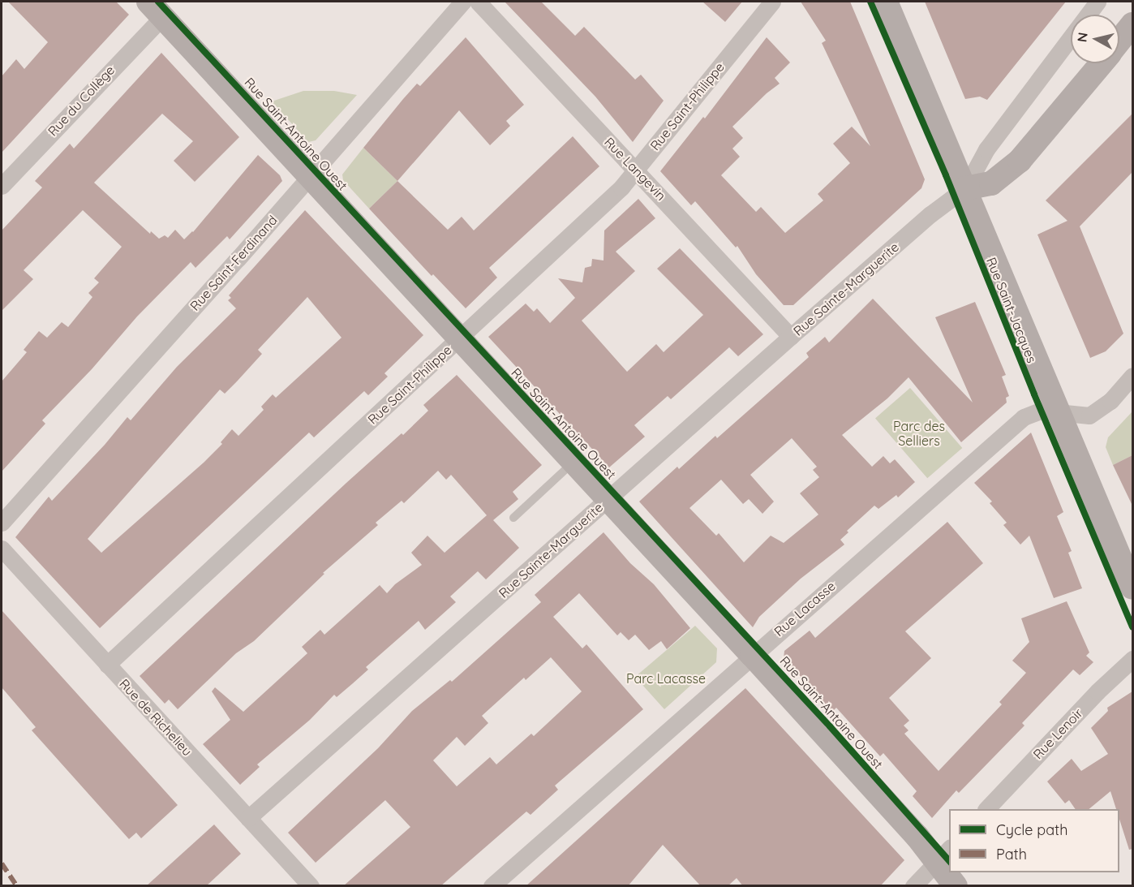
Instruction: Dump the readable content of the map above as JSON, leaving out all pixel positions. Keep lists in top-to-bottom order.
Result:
{
  "streets": {
    "main road": ["Rue Saint-Antoine Ouest", "Rue Sainte-Marguerite", "Rue Saint-Jacques"],
    "street": [
      "Rue du Collège",
      "Rue Saint-Philippe",
      "Rue Langevin",
      "Rue Saint-Ferdinand",
      "Rue Lacasse",
      "Rue de Richelieu",
      "Rue Lenoir"
    ]
  },
  "crossings": [
    ["Rue du Collège", "Rue Saint-Antoine Ouest"],
    ["Rue Saint-Philippe", "Rue Saint-Antoine Ouest"],
    ["Rue Saint-Philippe", "Rue Langevin"],
    ["Rue Saint-Philippe", "Rue de Richelieu"],
    ["Rue Saint-Antoine Ouest", "Rue Saint-Ferdinand"],
    ["Rue Saint-Antoine Ouest", "Rue Sainte-Marguerite"],
    ["Rue Saint-Antoine Ouest", "Rue Lacasse"],
    ["Rue Langevin", "Rue Sainte-Marguerite"],
    ["Rue Sainte-Marguerite", "Rue Saint-Jacques"],
    ["Rue Sainte-Marguerite", "Rue de Richelieu"],
    ["Rue Saint-Jacques", "Rue Lacasse"]
  ],
  "parks": ["Parc des Selliers", "Parc Lacasse"],
  "legend": ["Cycle path", "Path"],
  "north": "left"
}
